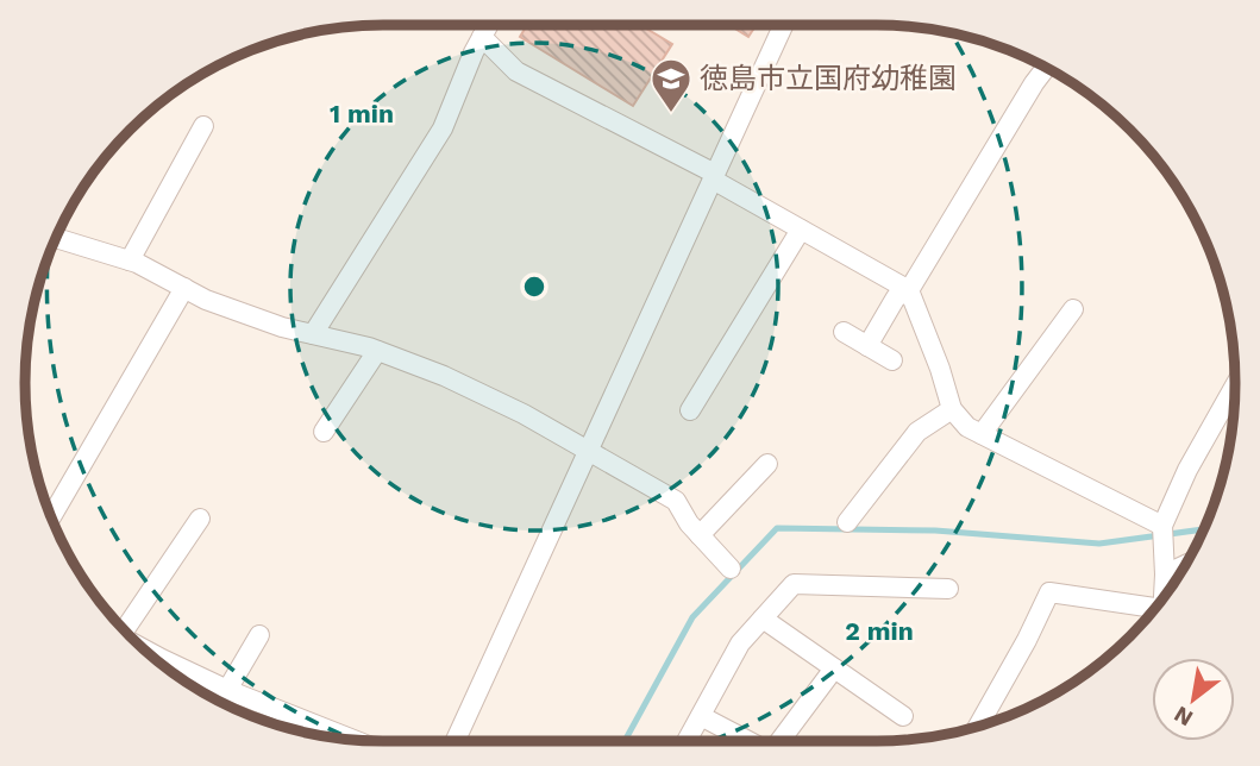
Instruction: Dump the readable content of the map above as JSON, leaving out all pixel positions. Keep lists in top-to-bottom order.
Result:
{
  "places": {
    "school or university": ["徳島市立国府幼稚園"]
  },
  "north": "bottom left",
  "rings": ["1 min", "2 min"]
}
